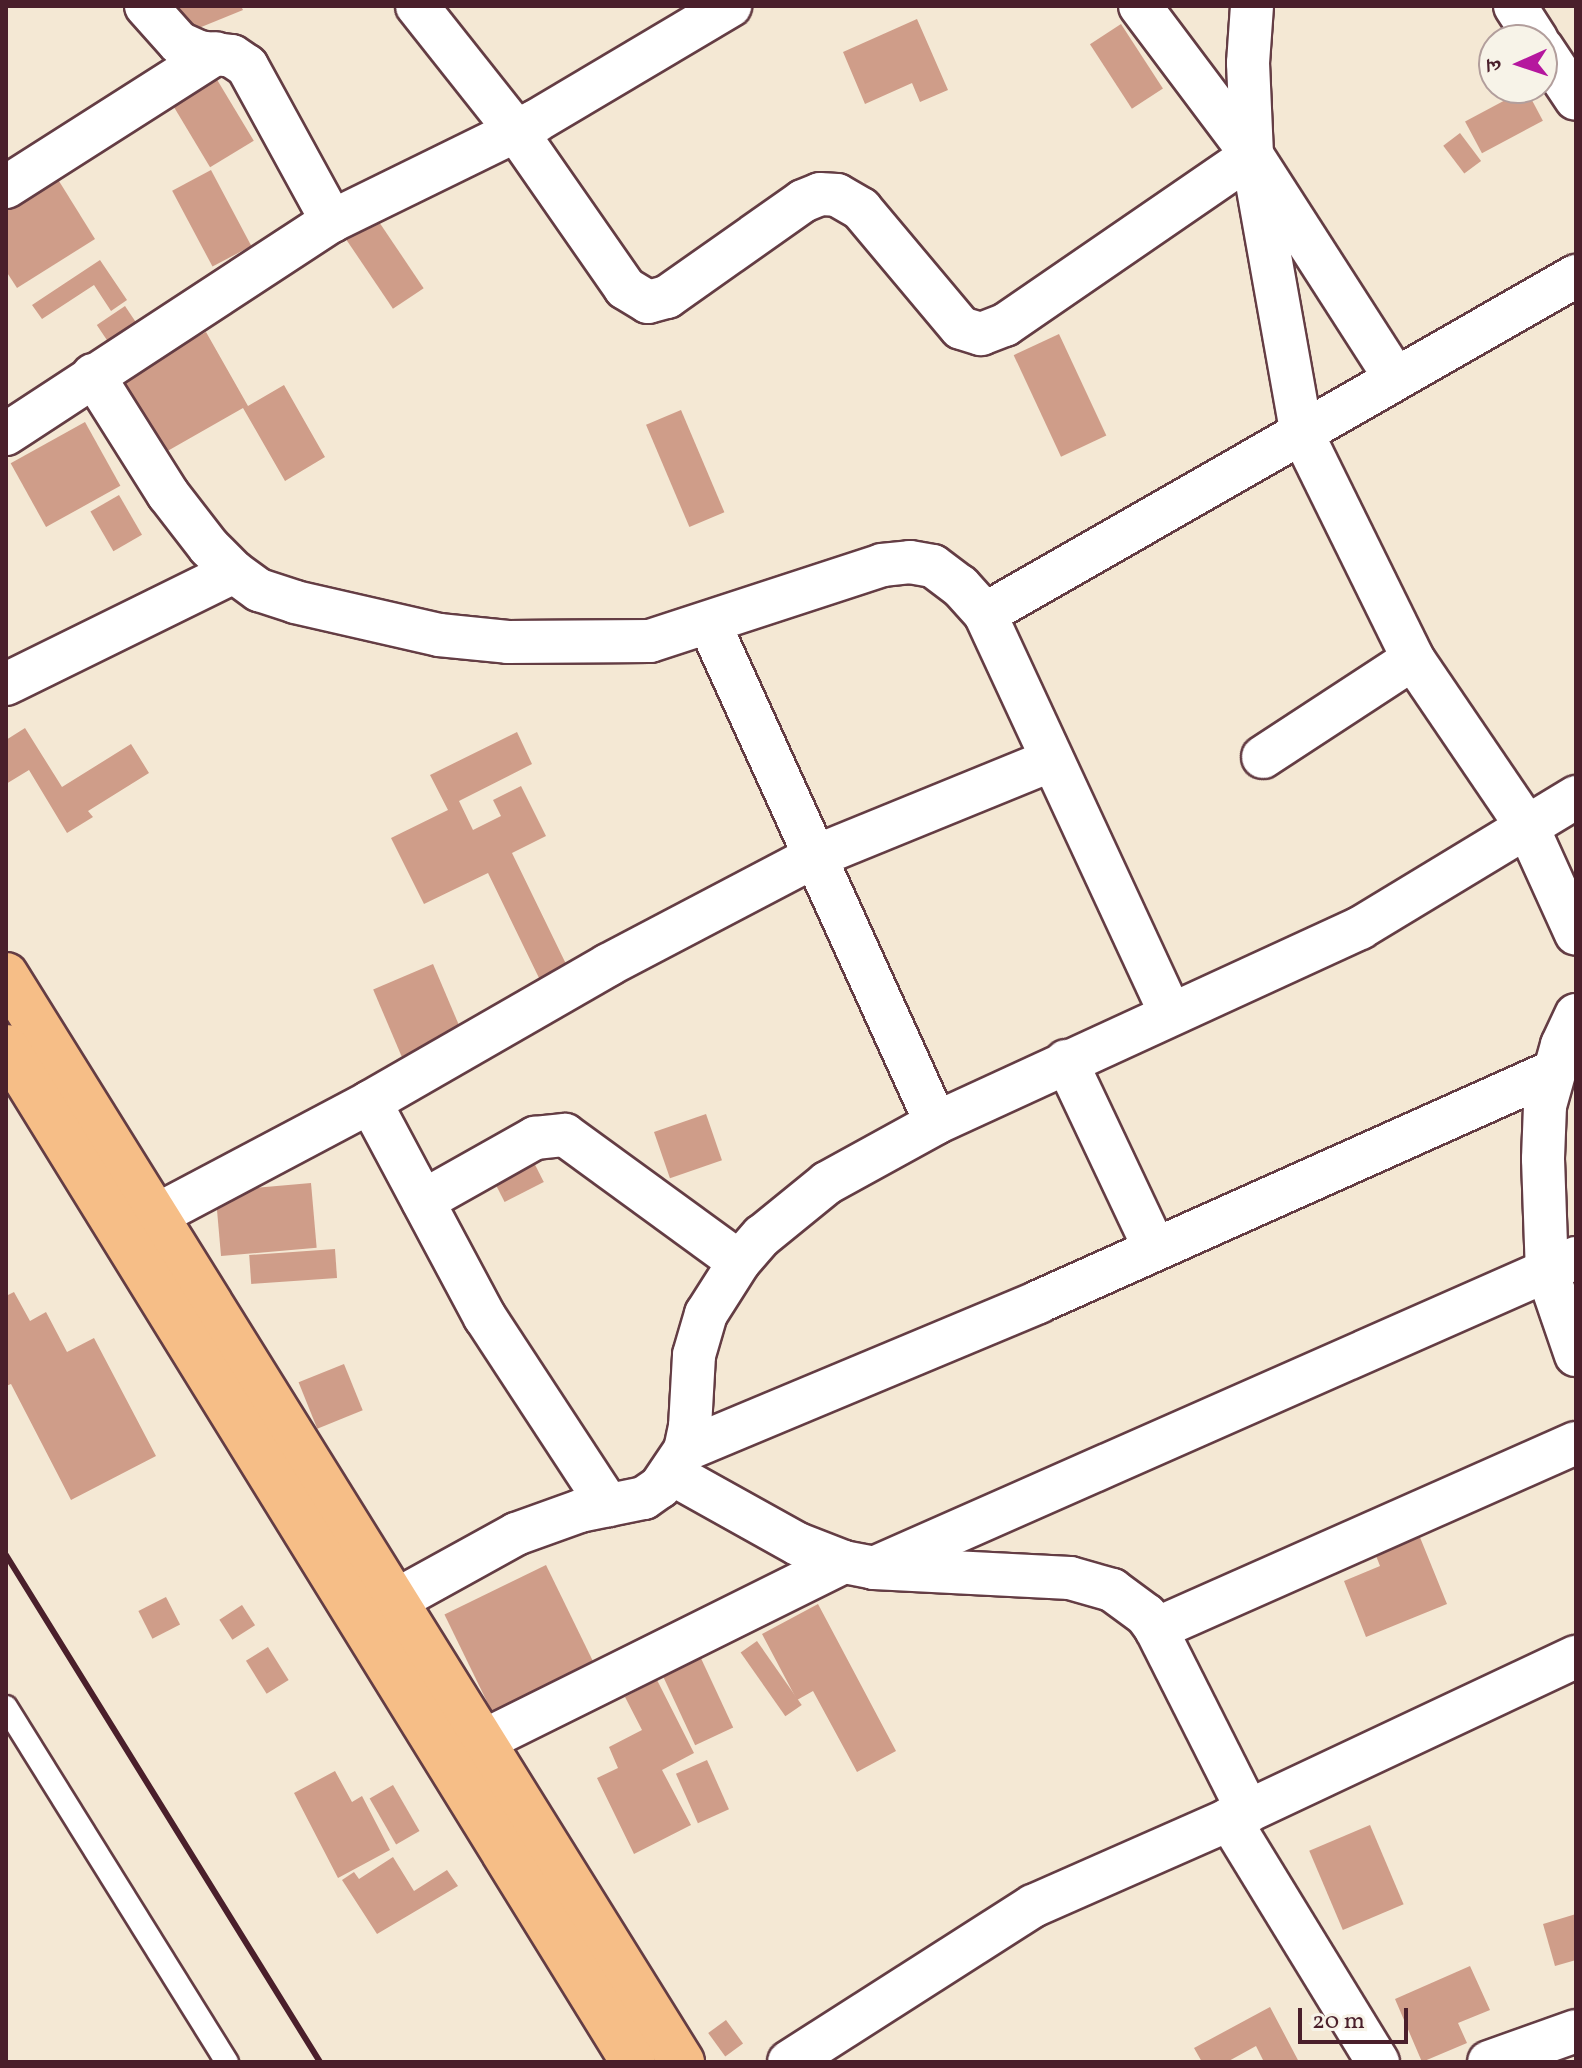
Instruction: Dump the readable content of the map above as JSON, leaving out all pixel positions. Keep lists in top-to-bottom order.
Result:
{
  "scale_bar": "20 m",
  "north": "left"
}
